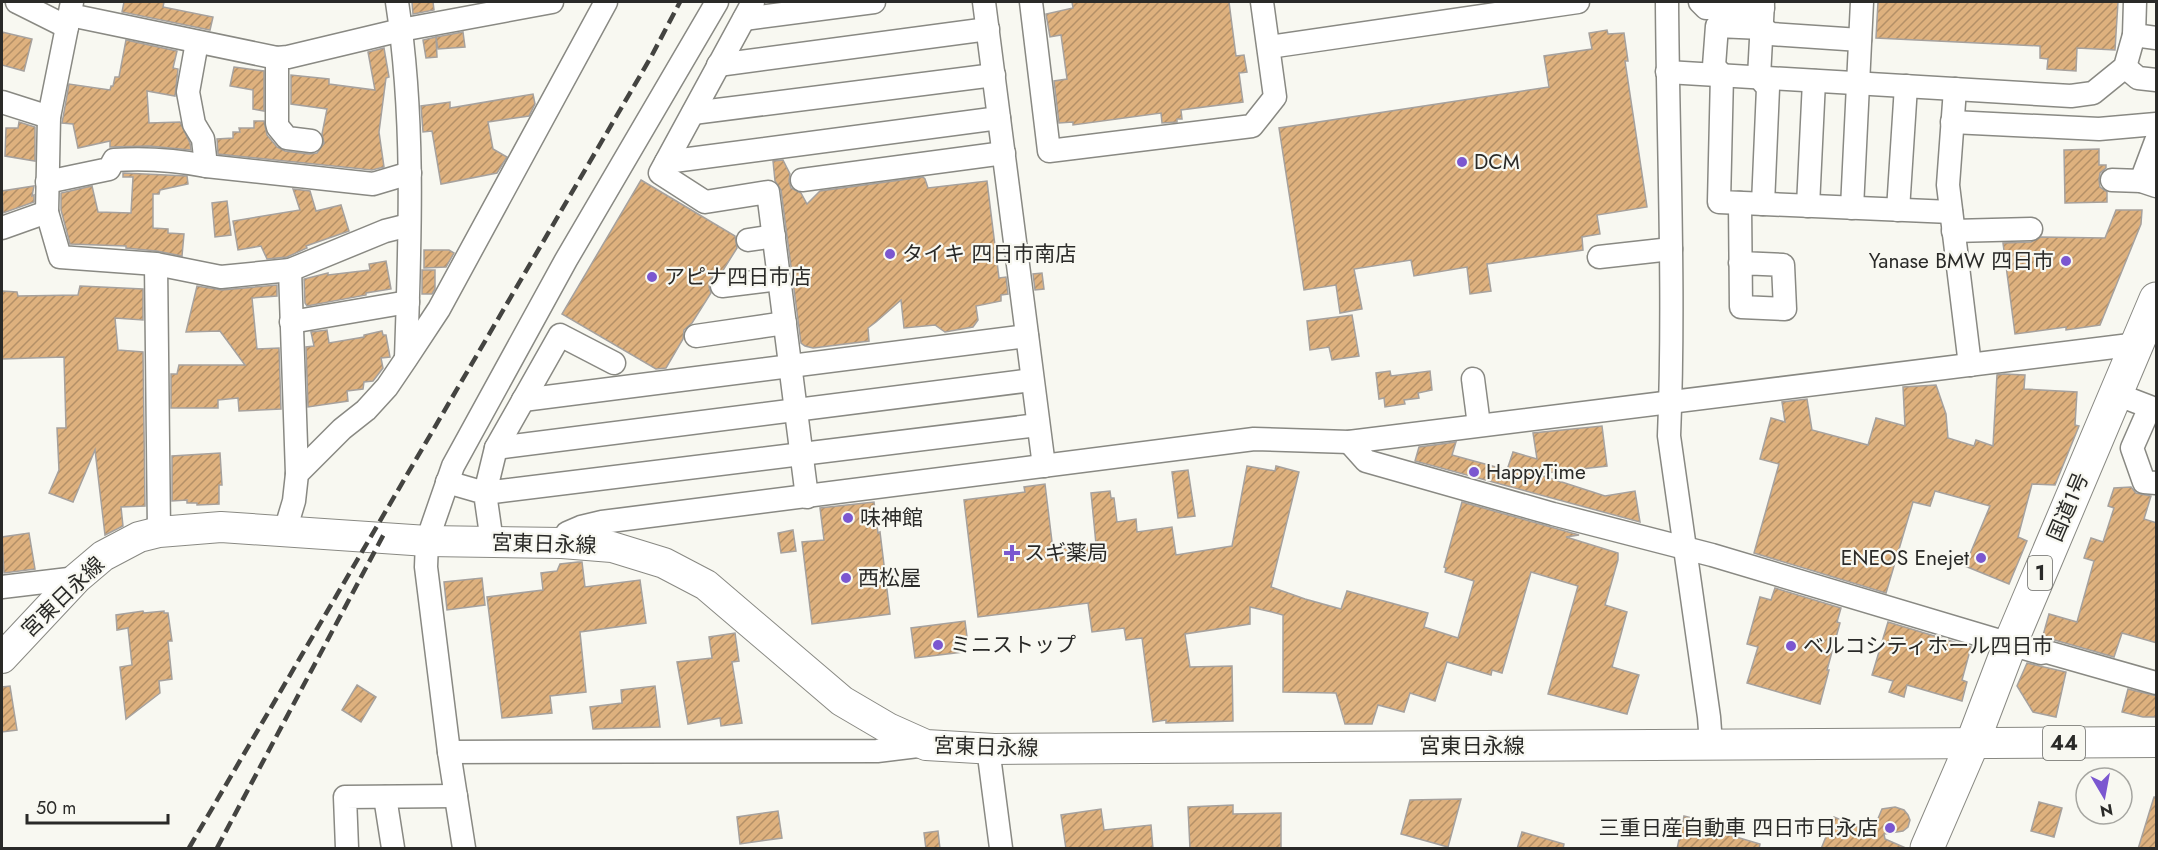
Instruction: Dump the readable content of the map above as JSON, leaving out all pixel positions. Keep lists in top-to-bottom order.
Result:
{
  "streets": {
    "highway": ["国道1号", "1"],
    "main road": ["宮東日永線", "44"]
  },
  "crossings": [
    ["国道1号", "宮東日永線"],
    ["国道1号", "44"],
    ["宮東日永線", "44"]
  ],
  "places": {
    "other": [
      "DCM",
      "タイキ 四日市南店",
      "Yanase BMW 四日市",
      "アピナ四日市店",
      "HappyTime",
      "味神館",
      "ENEOS Enejet",
      "西松屋",
      "ミニストップ",
      "ベルコシティホール四日市",
      "三重日産自動車 四日市日永店"
    ],
    "health": ["スギ薬局"]
  },
  "scale_bar": "50 m",
  "north": "bottom"
}
